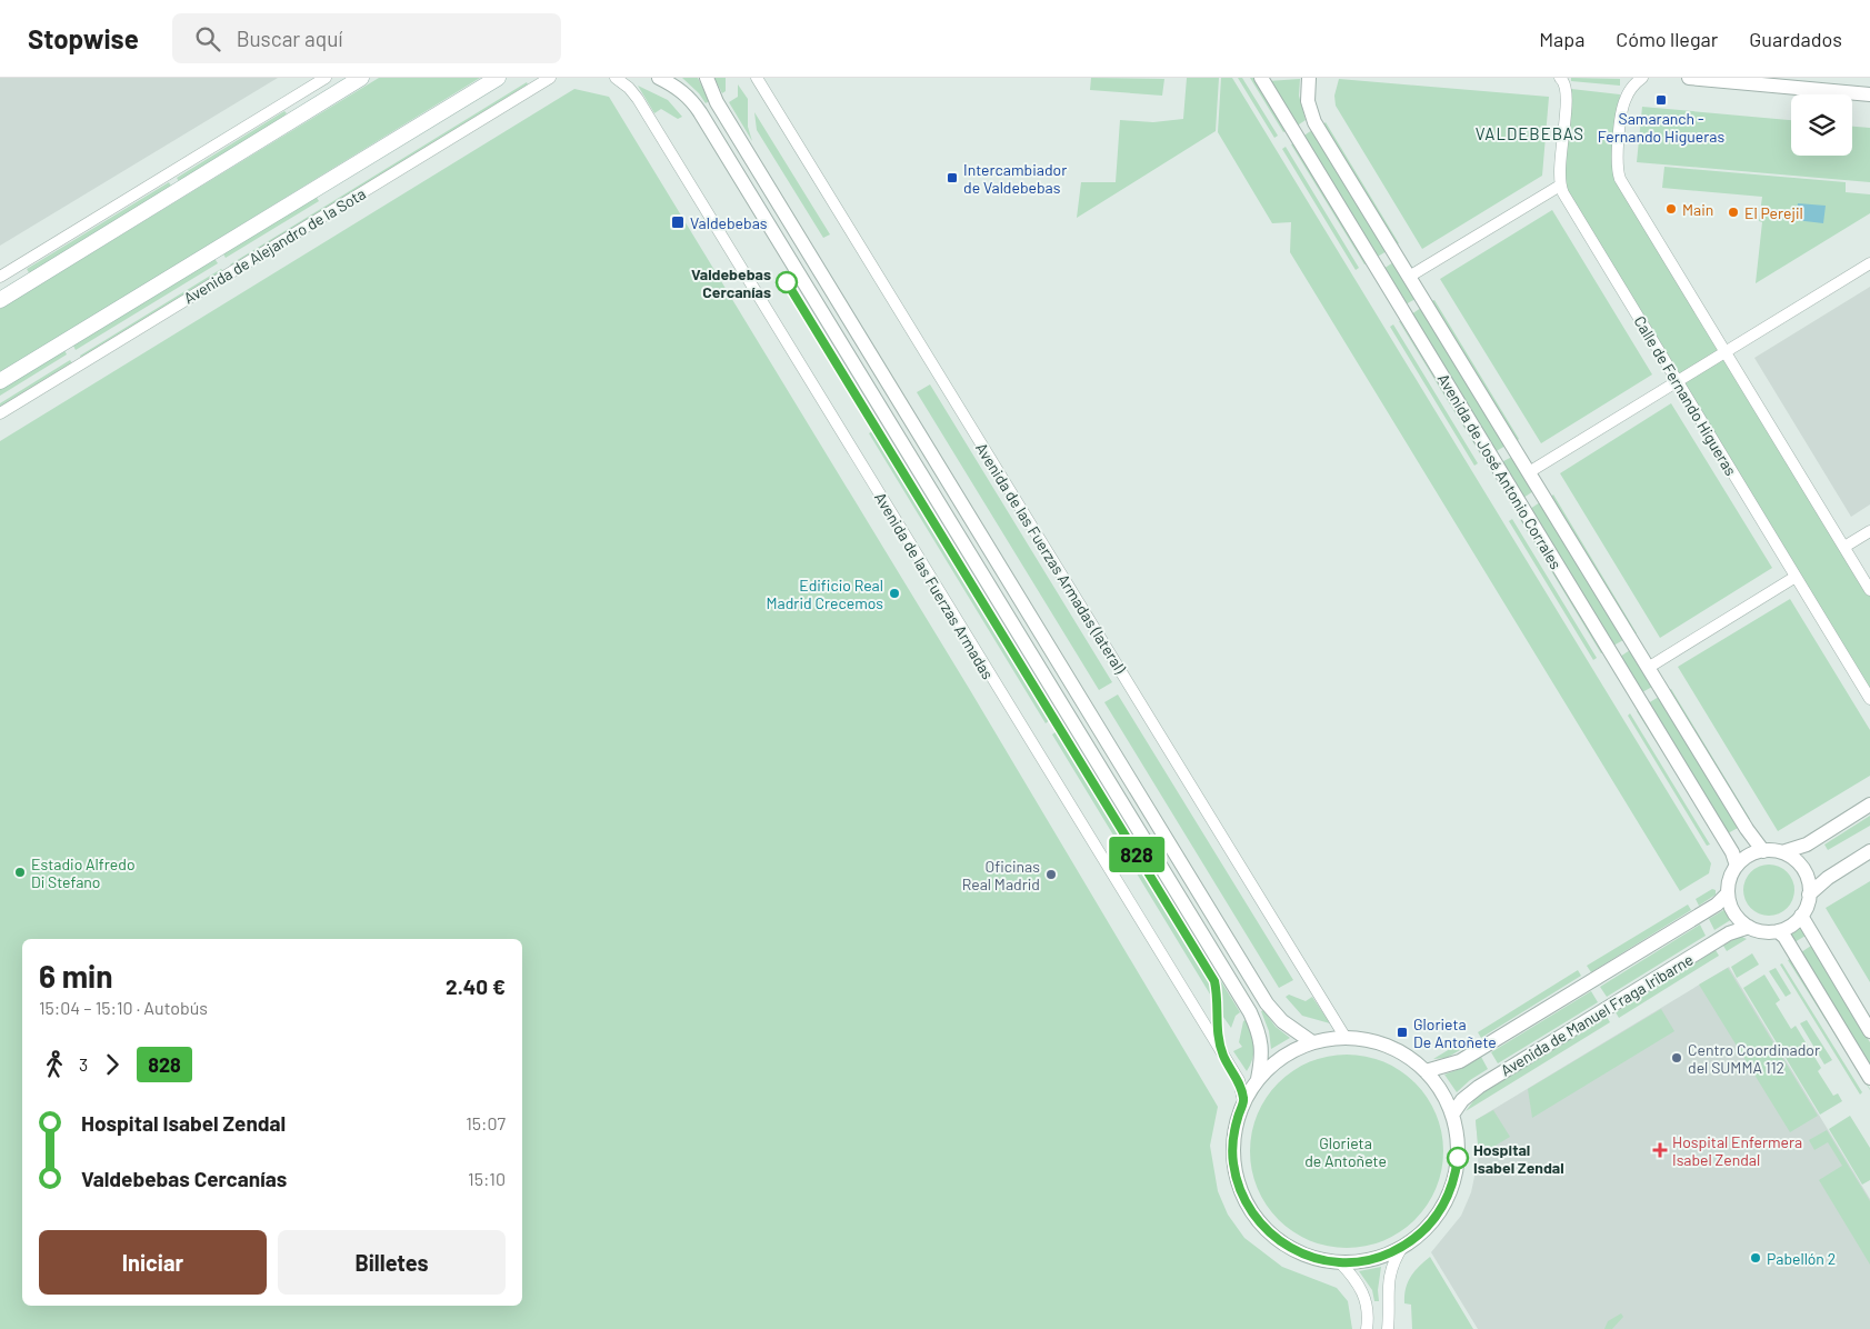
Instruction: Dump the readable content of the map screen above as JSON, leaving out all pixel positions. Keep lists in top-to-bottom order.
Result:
{
  "streets": {
    "main road": ["Avenida de Alejandro de la Sota"],
    "street": [
      "Calle de Fernando Higueras",
      "Avenida de José Antonio Corrales",
      "Avenida de las Fuerzas Armadas (lateral)",
      "Avenida de las Fuerzas Armadas",
      "Avenida de Manuel Fraga Iribarne"
    ]
  },
  "crossings": [
    ["Avenida de José Antonio Corrales", "Avenida de Manuel Fraga Iribarne"]
  ],
  "districts": ["VALDEBEBAS"],
  "parks": ["Glorieta de Antoñete"],
  "places": {
    "transit": [
      "Samaranch - Fernando Higueras",
      "Intercambiador de Valdebebas",
      "Valdebebas",
      "Glorieta De Antoñete"
    ],
    "other": [
      "Main",
      "El Perejil",
      "Valdebebas Cercanías",
      "Edificio Real Madrid Crecemos",
      "Estadio Alfredo Di Stefano",
      "Oficinas Real Madrid",
      "Centro Coordinador del SUMMA 112",
      "Hospital Isabel Zendal",
      "Pabellón 2"
    ],
    "health": ["Hospital Enfermera Isabel Zendal"]
  },
  "lines": ["bus line 828"],
  "page": {
    "header": "Stopwise",
    "search": "Buscar aquí",
    "nav": ["Mapa", "Cómo llegar", "Guardados"],
    "on_map": "828",
    "heading": ["6 min", "15:04 – 15:10 · Autobús", "2.40 €"],
    "legs": ["3", "828"],
    "list": [
      {
        "name": "Hospital Isabel Zendal",
        "value": "15:07"
      },
      {
        "name": "Valdebebas Cercanías",
        "value": "15:10"
      }
    ],
    "buttons": ["Iniciar", "Billetes"]
  }
}
